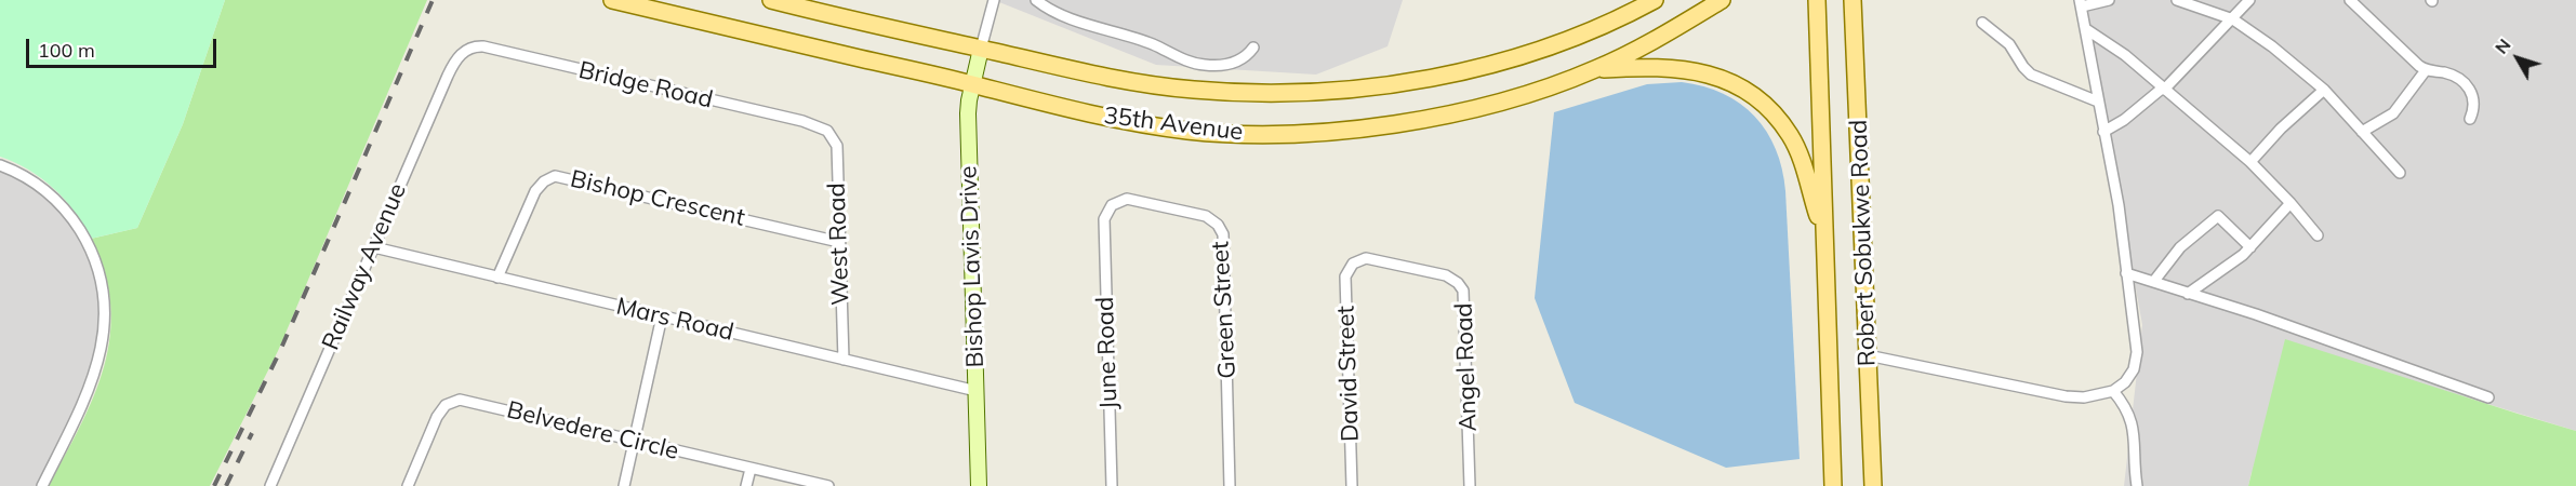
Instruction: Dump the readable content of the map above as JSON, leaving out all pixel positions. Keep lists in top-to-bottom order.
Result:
{
  "streets": {
    "main road": ["35th Avenue", "Robert Sobukwe Road"],
    "street": [
      "Bridge Road",
      "Bishop Crescent",
      "West Road",
      "Railway Avenue",
      "Bishop Lavis Drive",
      "Green Street",
      "Mars Road",
      "June Road",
      "Angel Road",
      "David Street",
      "Belvedere Circle"
    ]
  },
  "crossings": [
    ["Bridge Road", "West Road"],
    ["Bridge Road", "Railway Avenue"],
    ["35th Avenue", "Bishop Lavis Drive"],
    ["Bishop Crescent", "West Road"],
    ["Bishop Crescent", "Mars Road"],
    ["West Road", "Mars Road"],
    ["Railway Avenue", "Mars Road"],
    ["Bishop Lavis Drive", "Mars Road"],
    ["Green Street", "June Road"],
    ["Angel Road", "David Street"]
  ],
  "scale_bar": "100 m",
  "north": "top left"
}
